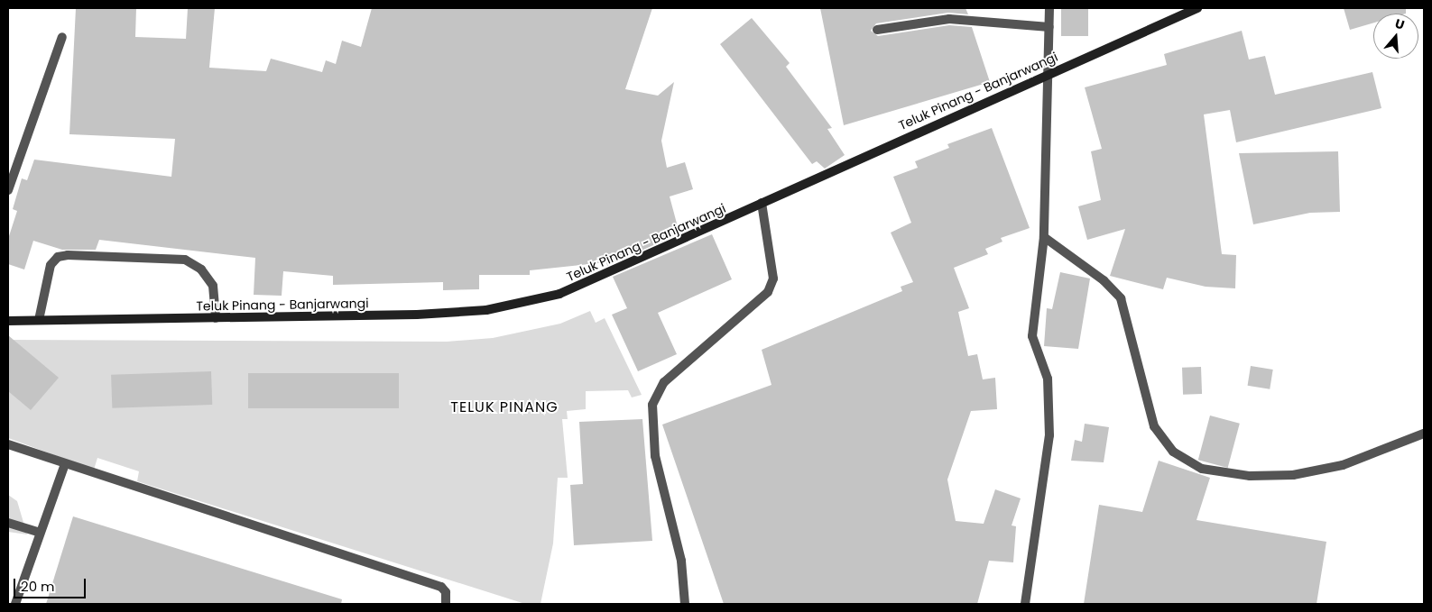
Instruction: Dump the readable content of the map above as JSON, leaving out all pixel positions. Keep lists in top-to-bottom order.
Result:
{
  "streets": {
    "main road": ["Teluk Pinang - Banjarwangi"]
  },
  "districts": ["TELUK PINANG"],
  "scale_bar": "20 m",
  "north": "top"
}
